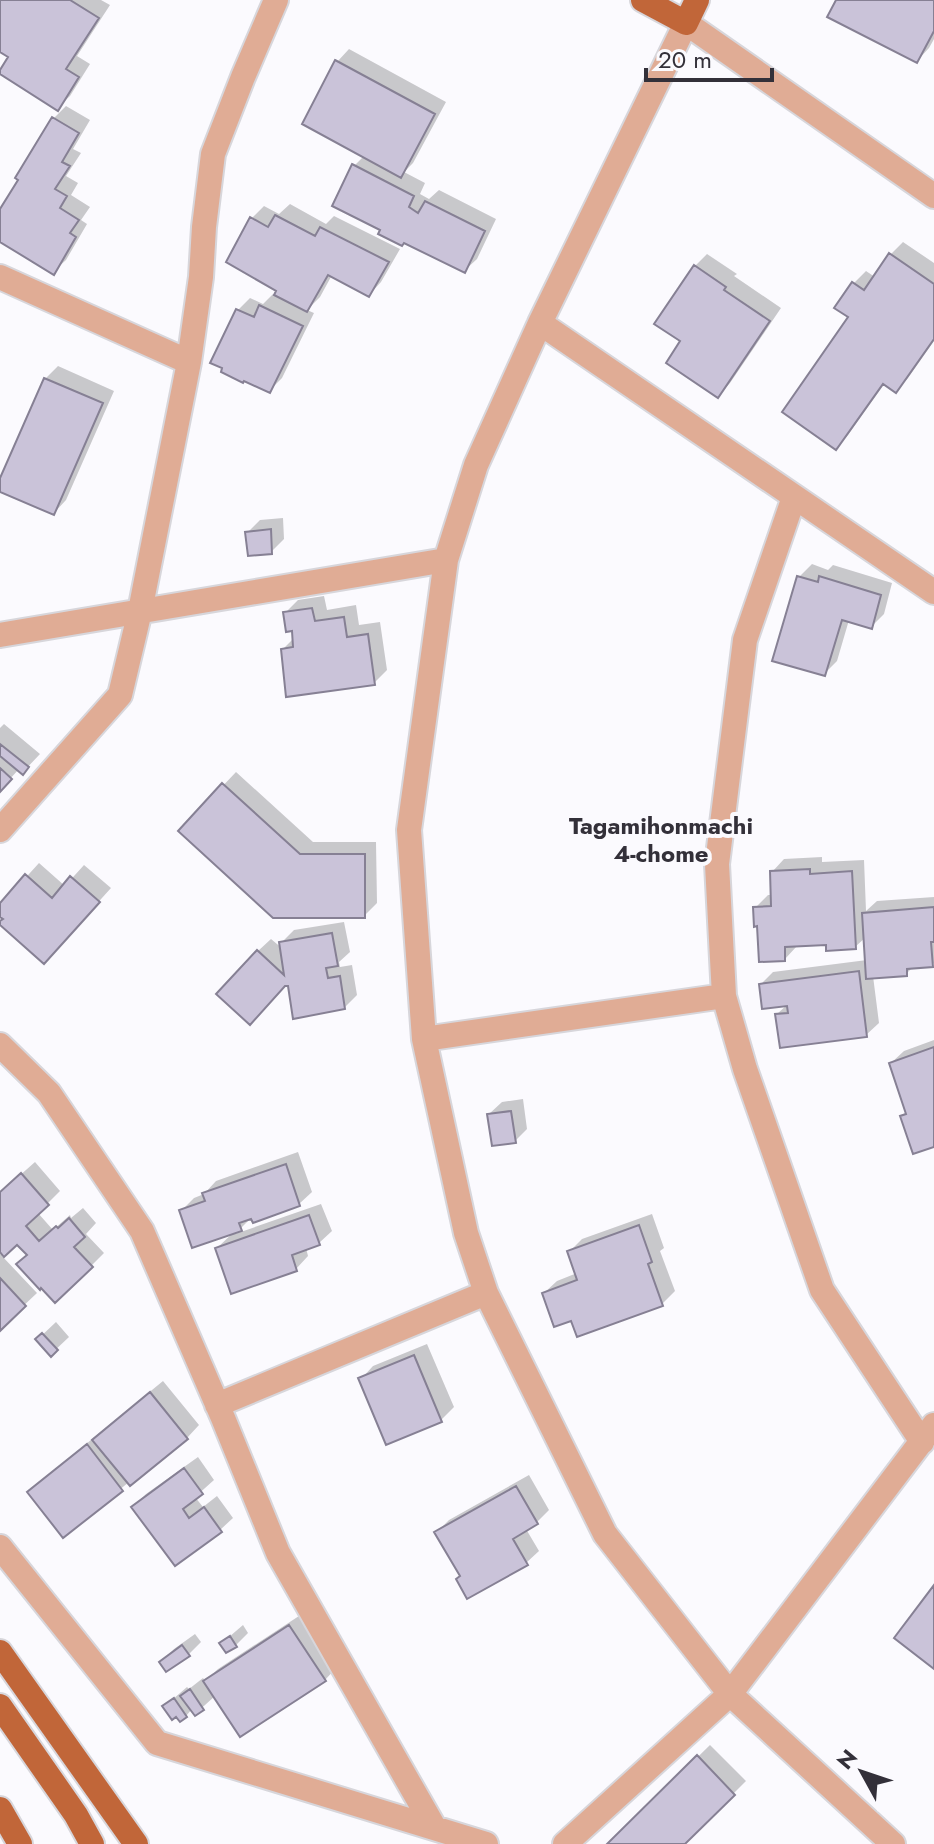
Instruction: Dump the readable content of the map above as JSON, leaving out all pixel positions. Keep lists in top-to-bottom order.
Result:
{
  "districts": ["Tagamihonmachi 4-chome"],
  "scale_bar": "20 m",
  "north": "top left"
}
